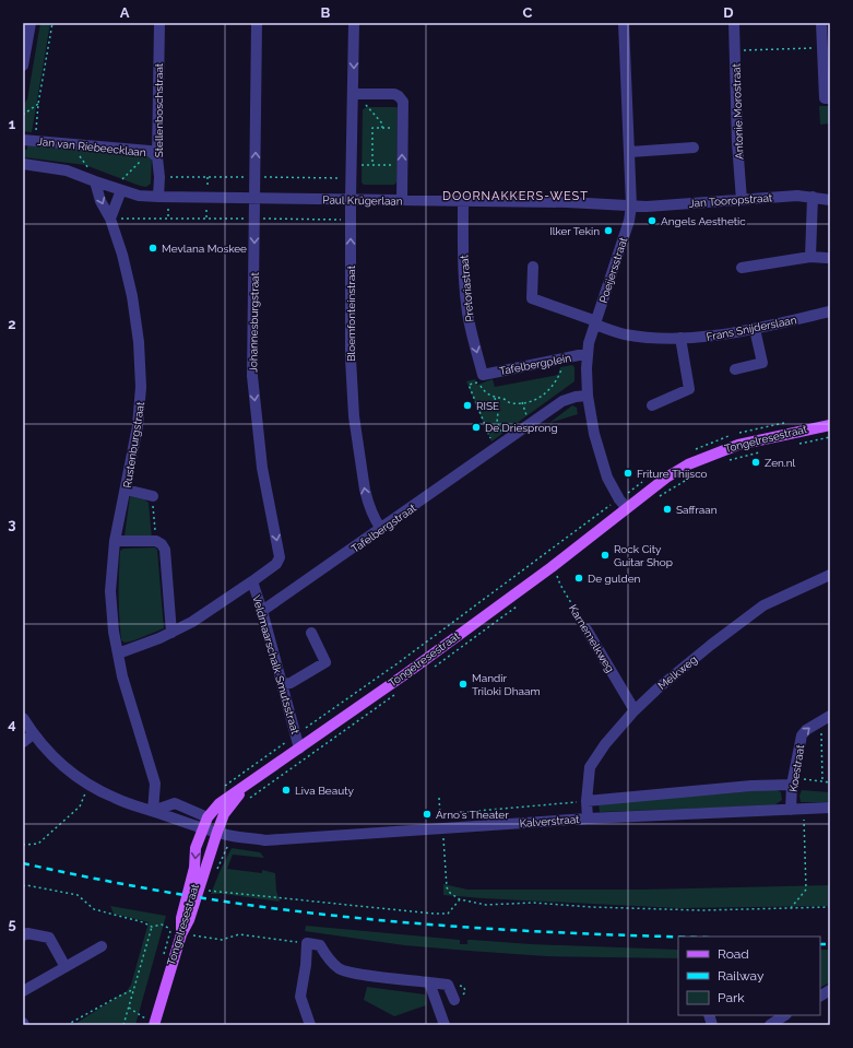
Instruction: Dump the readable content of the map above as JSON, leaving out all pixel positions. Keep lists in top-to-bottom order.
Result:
{
  "streets": {
    "main road": ["Tongelresestraat"],
    "street": [
      "Stellenboschstraat",
      "Antonie Morostraat",
      "Jan van Riebeecklaan",
      "Paul Krügerlaan",
      "Jan Tooropstraat",
      "Poeijersstraat",
      "Pretoriastraat",
      "Bloemfonteinstraat",
      "Johannesburgstraat",
      "Frans Snijderslaan",
      "Tafelbergplein",
      "Rustenburgstraat",
      "Tafelbergstraat",
      "Karnemelkweg",
      "Veldmaarschalk Smutsstraat",
      "Melkweg",
      "Koestraat",
      "Kalverstraat"
    ]
  },
  "crossings": [
    ["Stellenboschstraat", "Jan van Riebeecklaan"],
    ["Stellenboschstraat", "Paul Krügerlaan"],
    ["Antonie Morostraat", "Jan Tooropstraat"],
    ["Paul Krügerlaan", "Jan Tooropstraat"],
    ["Paul Krügerlaan", "Poeijersstraat"],
    ["Paul Krügerlaan", "Pretoriastraat"],
    ["Paul Krügerlaan", "Bloemfonteinstraat"],
    ["Paul Krügerlaan", "Johannesburgstraat"],
    ["Paul Krügerlaan", "Rustenburgstraat"],
    ["Jan Tooropstraat", "Poeijersstraat"],
    ["Poeijersstraat", "Frans Snijderslaan"],
    ["Poeijersstraat", "Tafelbergplein"],
    ["Poeijersstraat", "Tongelresestraat"],
    ["Pretoriastraat", "Tafelbergplein"],
    ["Bloemfonteinstraat", "Tafelbergstraat"],
    ["Johannesburgstraat", "Veldmaarschalk Smutsstraat"],
    ["Tongelresestraat", "Karnemelkweg"],
    ["Tongelresestraat", "Veldmaarschalk Smutsstraat"],
    ["Tongelresestraat", "Kalverstraat"],
    ["Rustenburgstraat", "Kalverstraat"],
    ["Tafelbergstraat", "Veldmaarschalk Smutsstraat"],
    ["Karnemelkweg", "Melkweg"],
    ["Melkweg", "Kalverstraat"],
    ["Koestraat", "Kalverstraat"]
  ],
  "one_way": ["Pretoriastraat", "Koestraat"],
  "districts": ["DOORNAKKERS-WEST"],
  "places": [
    "Angels Aesthetic",
    "Ilker Tekin",
    "Mevlana Moskee",
    "RISE",
    "De Driesprong",
    "Zen.nl",
    "Friture Thijsco",
    "Saffraan",
    "Rock City Guitar Shop",
    "De gulden",
    "Mandir Triloki Dhaam",
    "Liva Beauty",
    "Arno's Theater"
  ],
  "legend": ["Road", "Railway", "Park"],
  "grid": {
    "columns": [
      "A",
      "B",
      "C",
      "D"
    ],
    "rows": [
      "1",
      "2",
      "3",
      "4",
      "5"
    ]
  }
}
